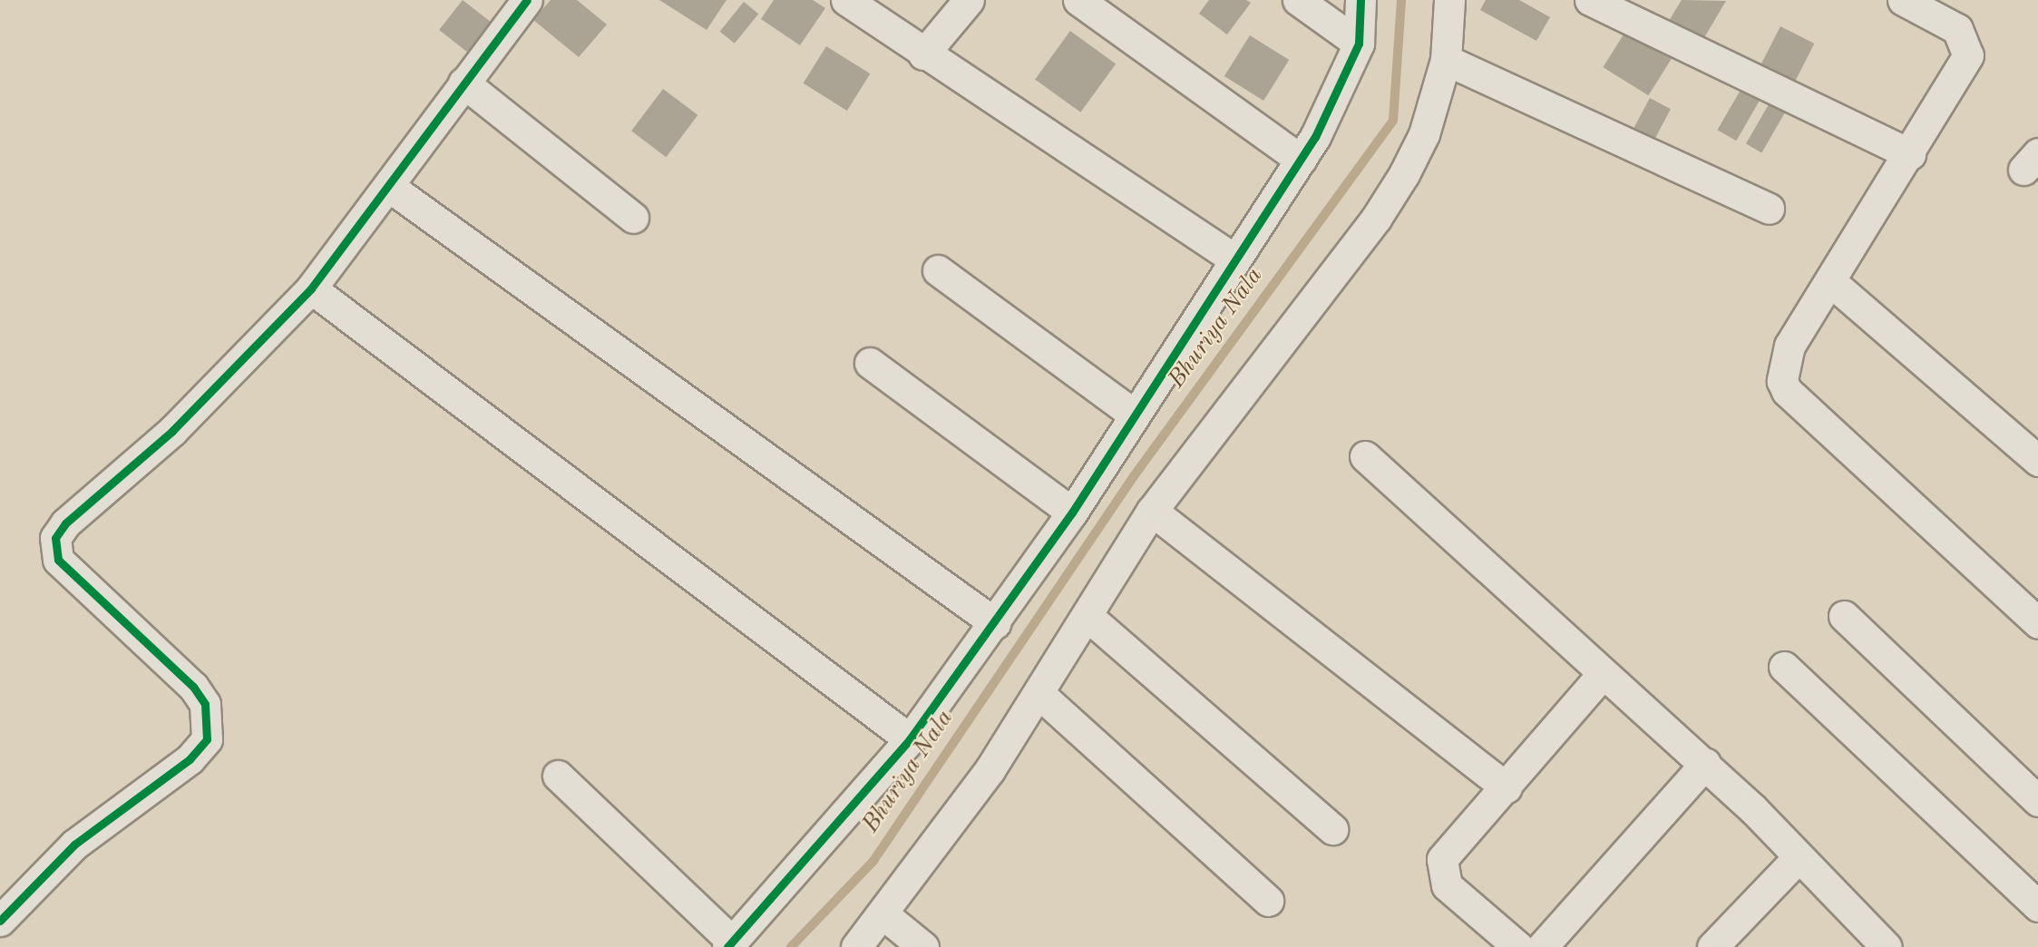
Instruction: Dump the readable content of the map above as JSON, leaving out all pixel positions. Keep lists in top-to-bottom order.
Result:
{
  "water": ["Bhuriya Nala"]
}
